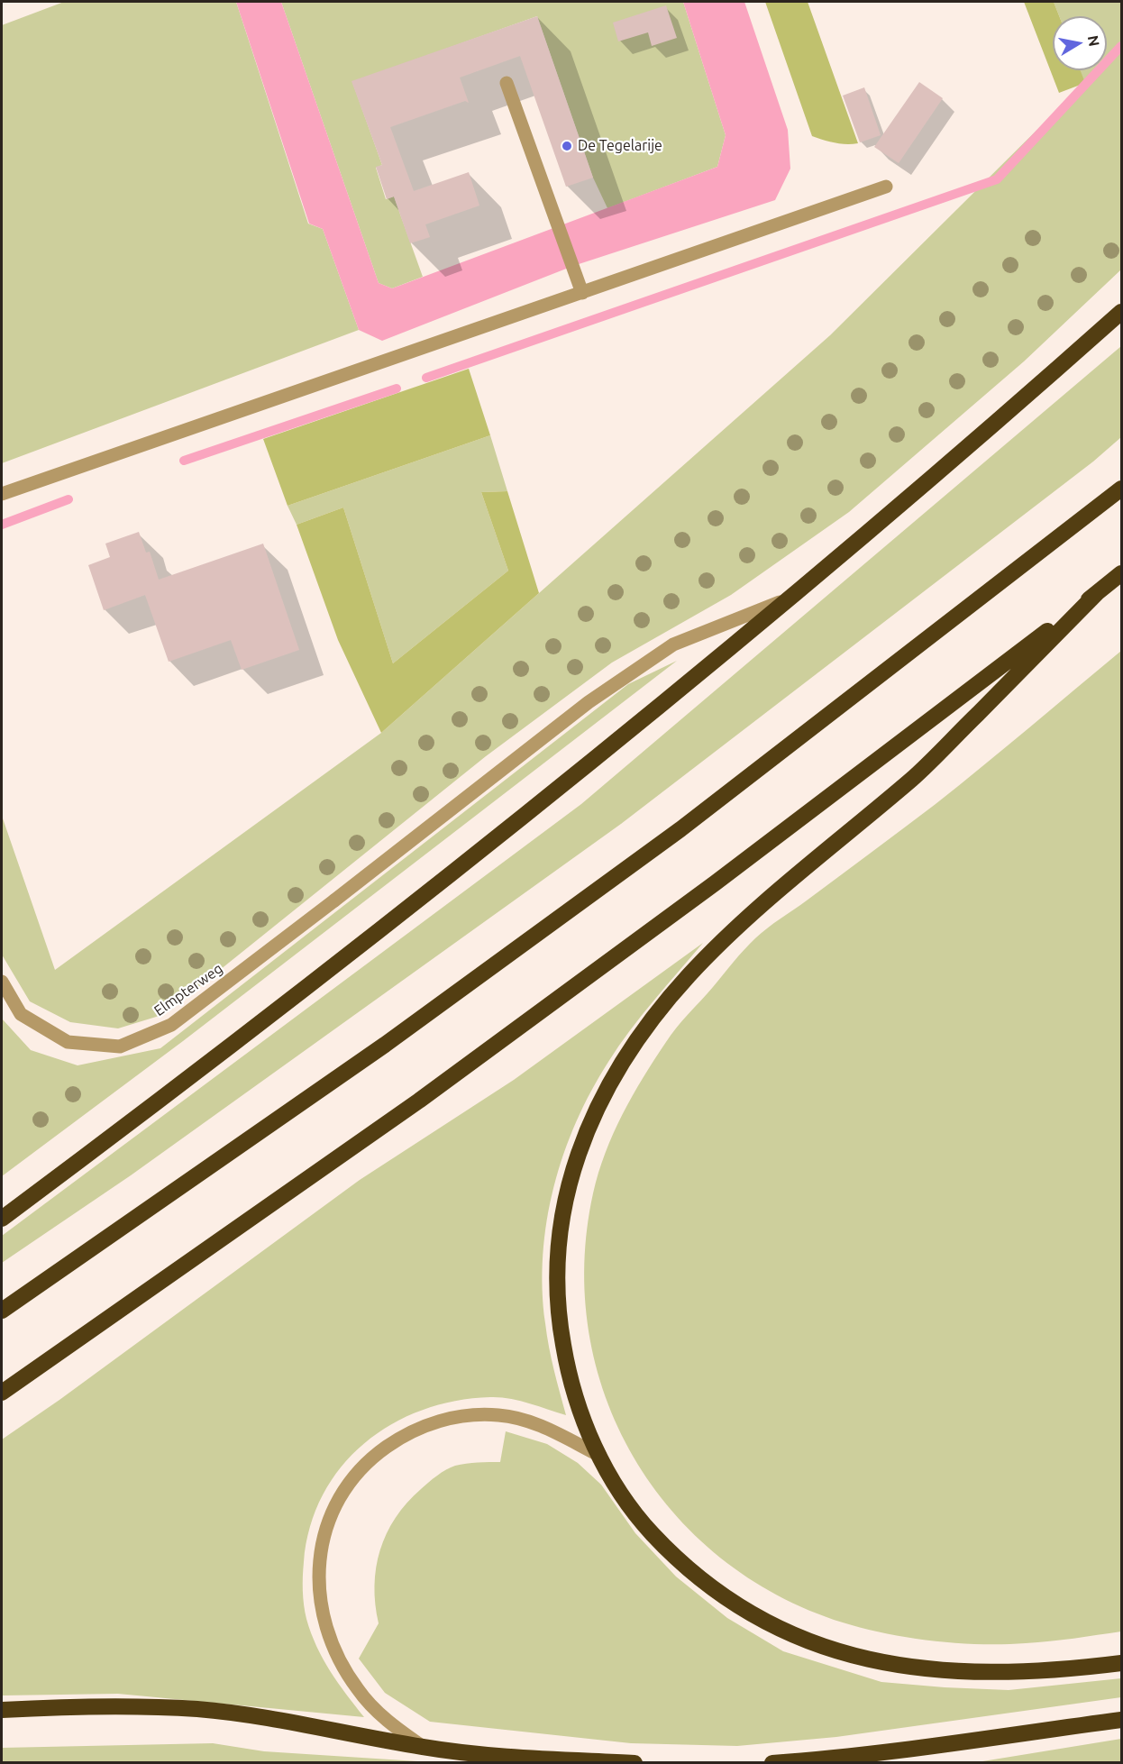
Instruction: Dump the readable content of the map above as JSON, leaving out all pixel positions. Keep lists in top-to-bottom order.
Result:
{
  "streets": {
    "street": ["Elmpterweg"]
  },
  "places": ["De Tegelarije"],
  "north": "right"
}
